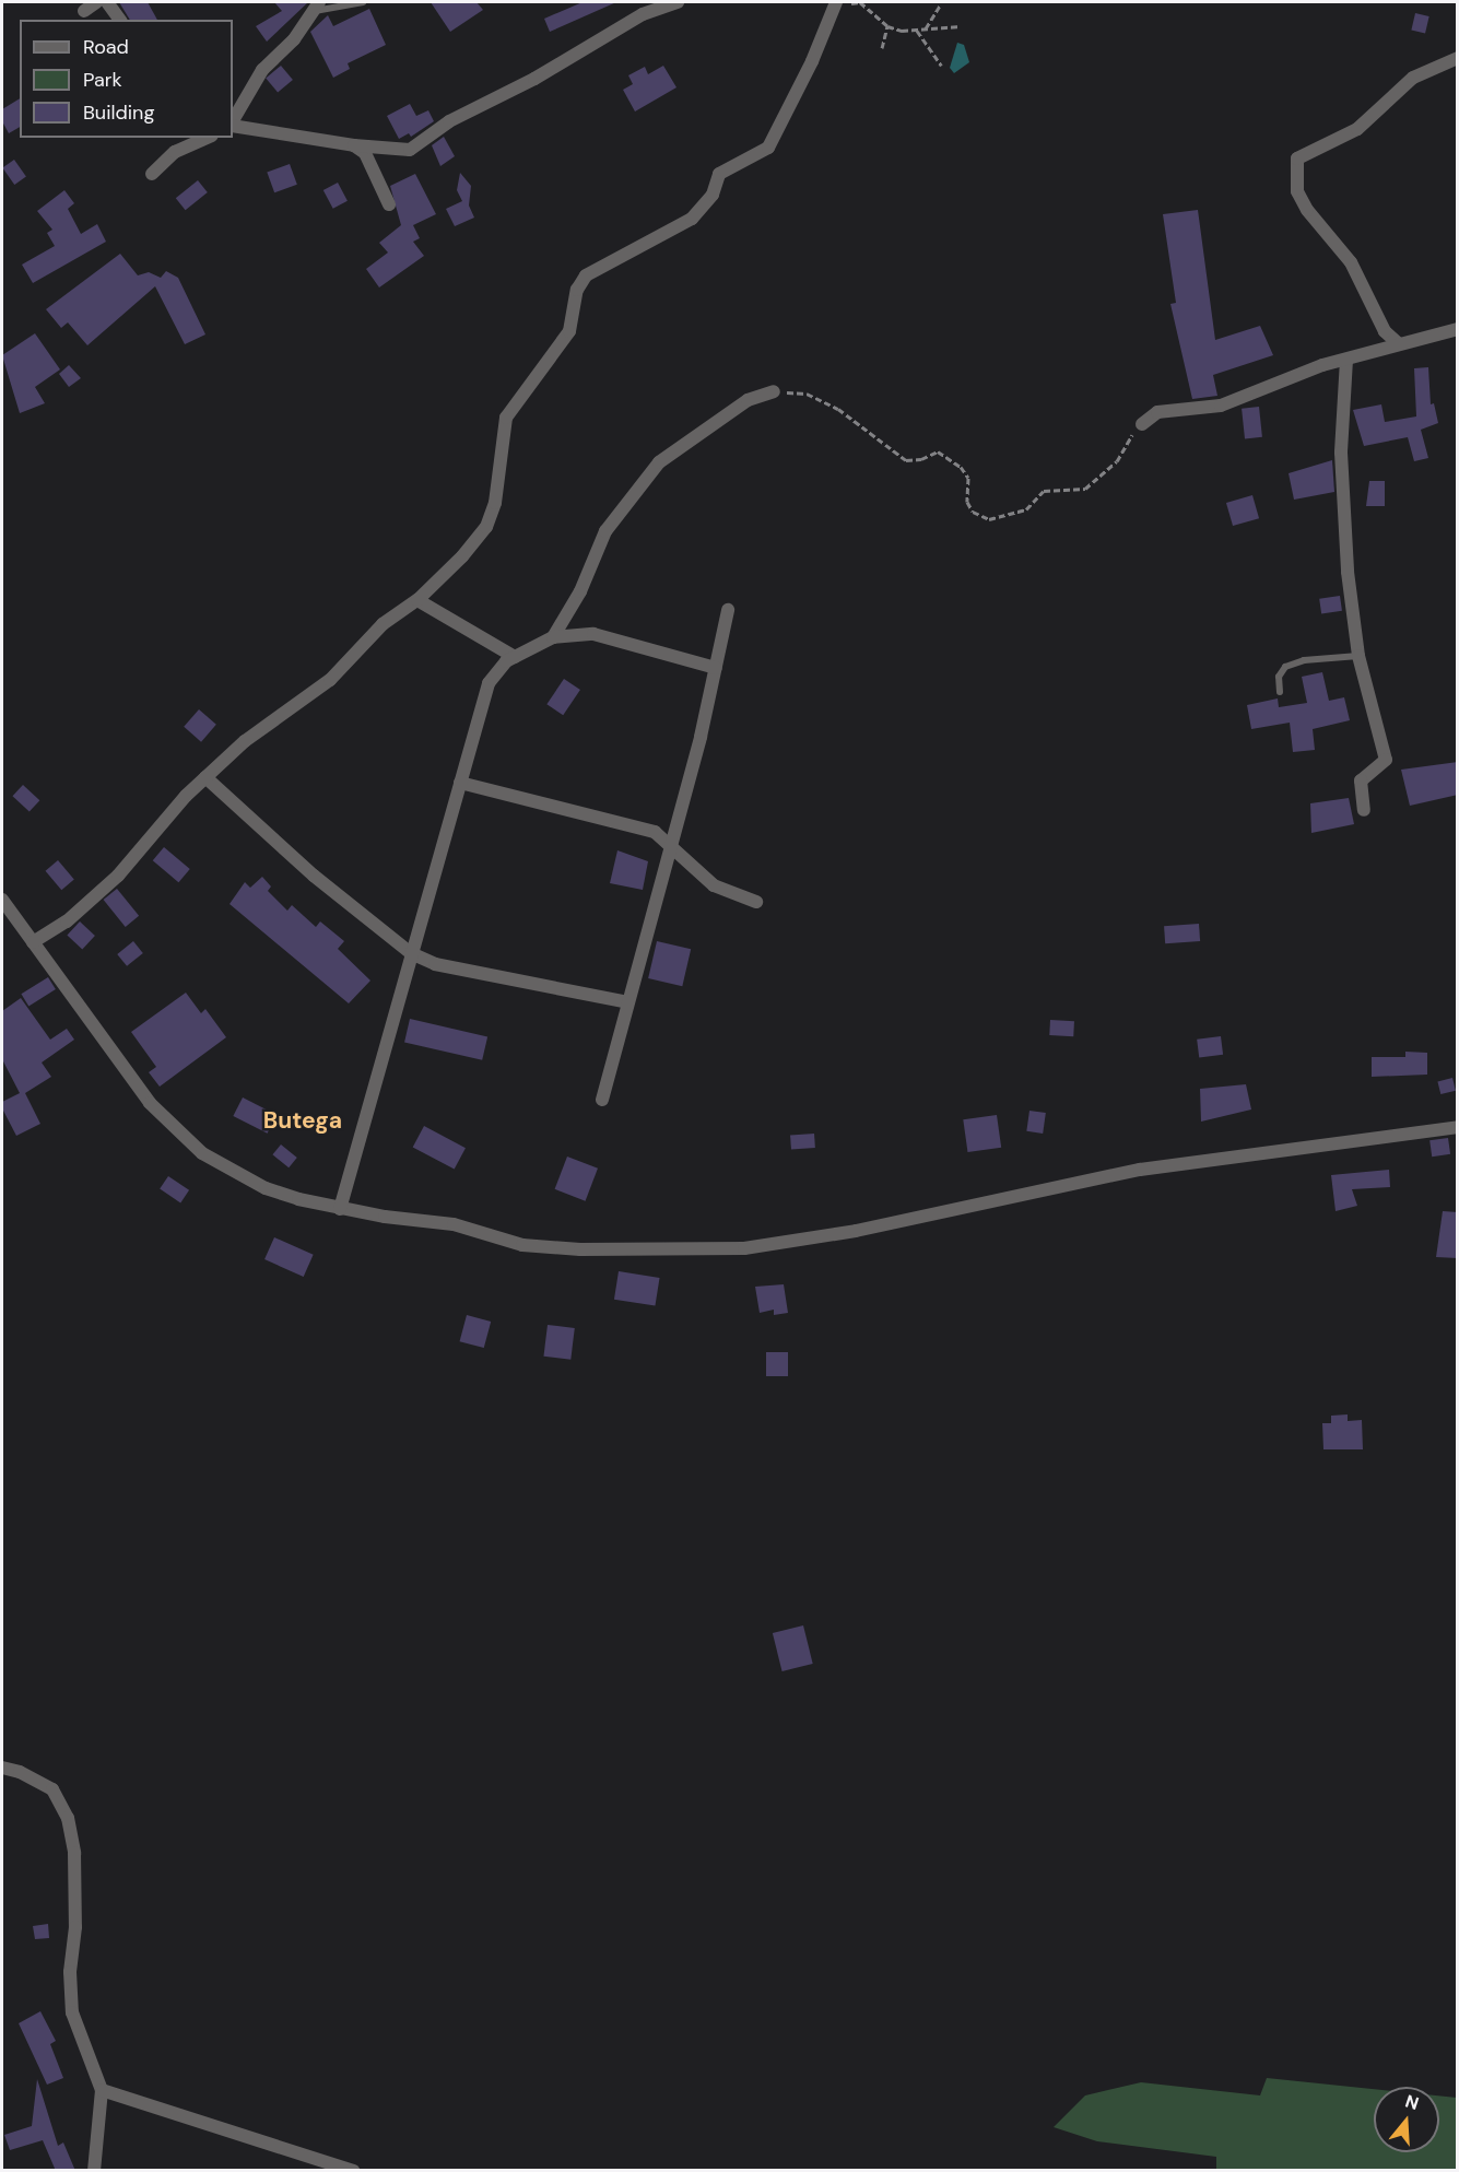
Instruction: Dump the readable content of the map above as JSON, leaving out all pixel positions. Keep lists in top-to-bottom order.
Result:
{
  "districts": ["Butega"],
  "legend": ["Road", "Park", "Building"],
  "north": "top"
}
